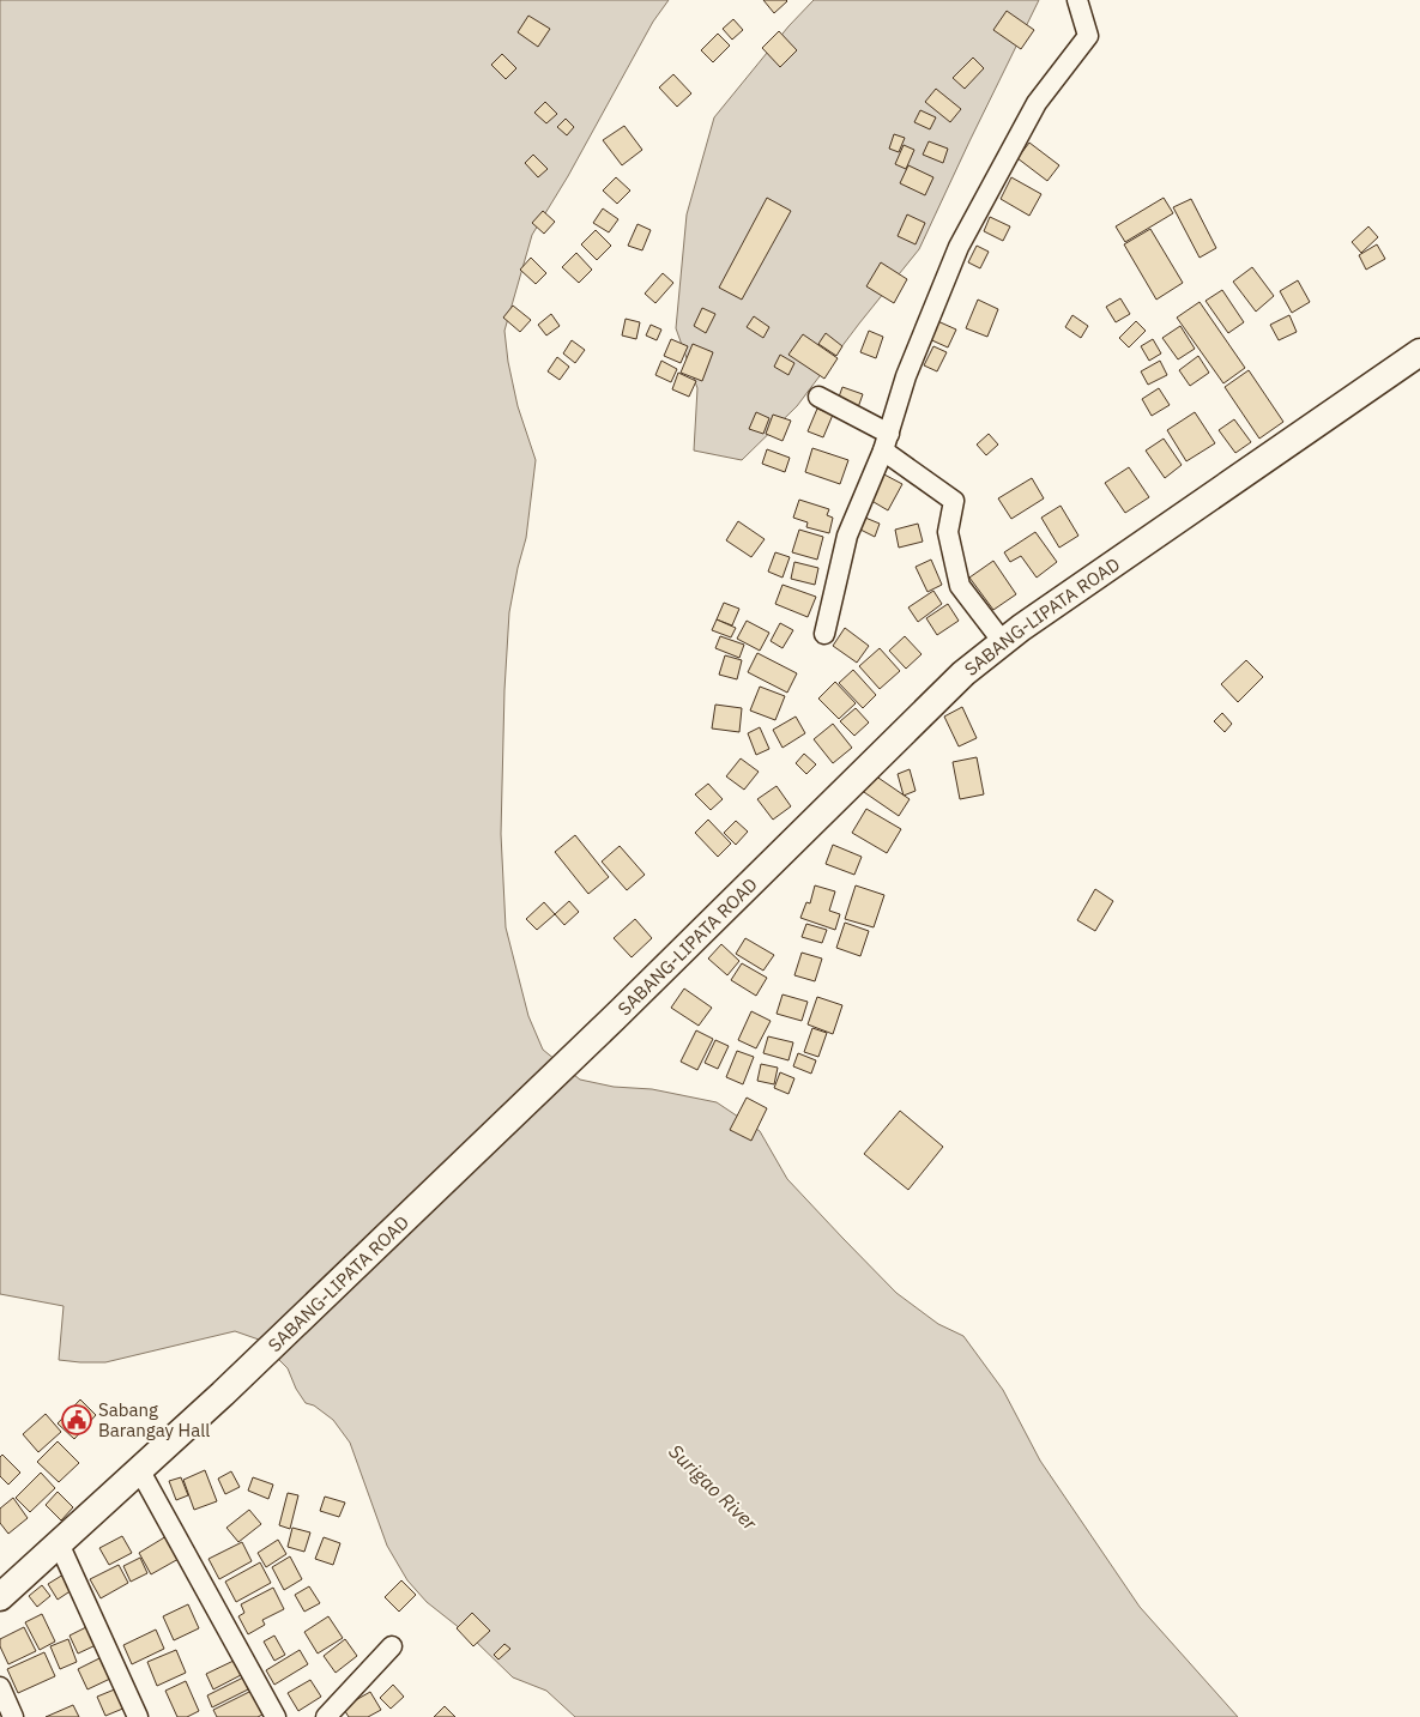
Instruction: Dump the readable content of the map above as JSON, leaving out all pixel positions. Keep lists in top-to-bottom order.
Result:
{
  "streets": {
    "main road": ["SABANG-LIPATA ROAD"]
  },
  "water": ["Surigao River"],
  "places": {
    "public building": ["Sabang Barangay Hall"]
  }
}
